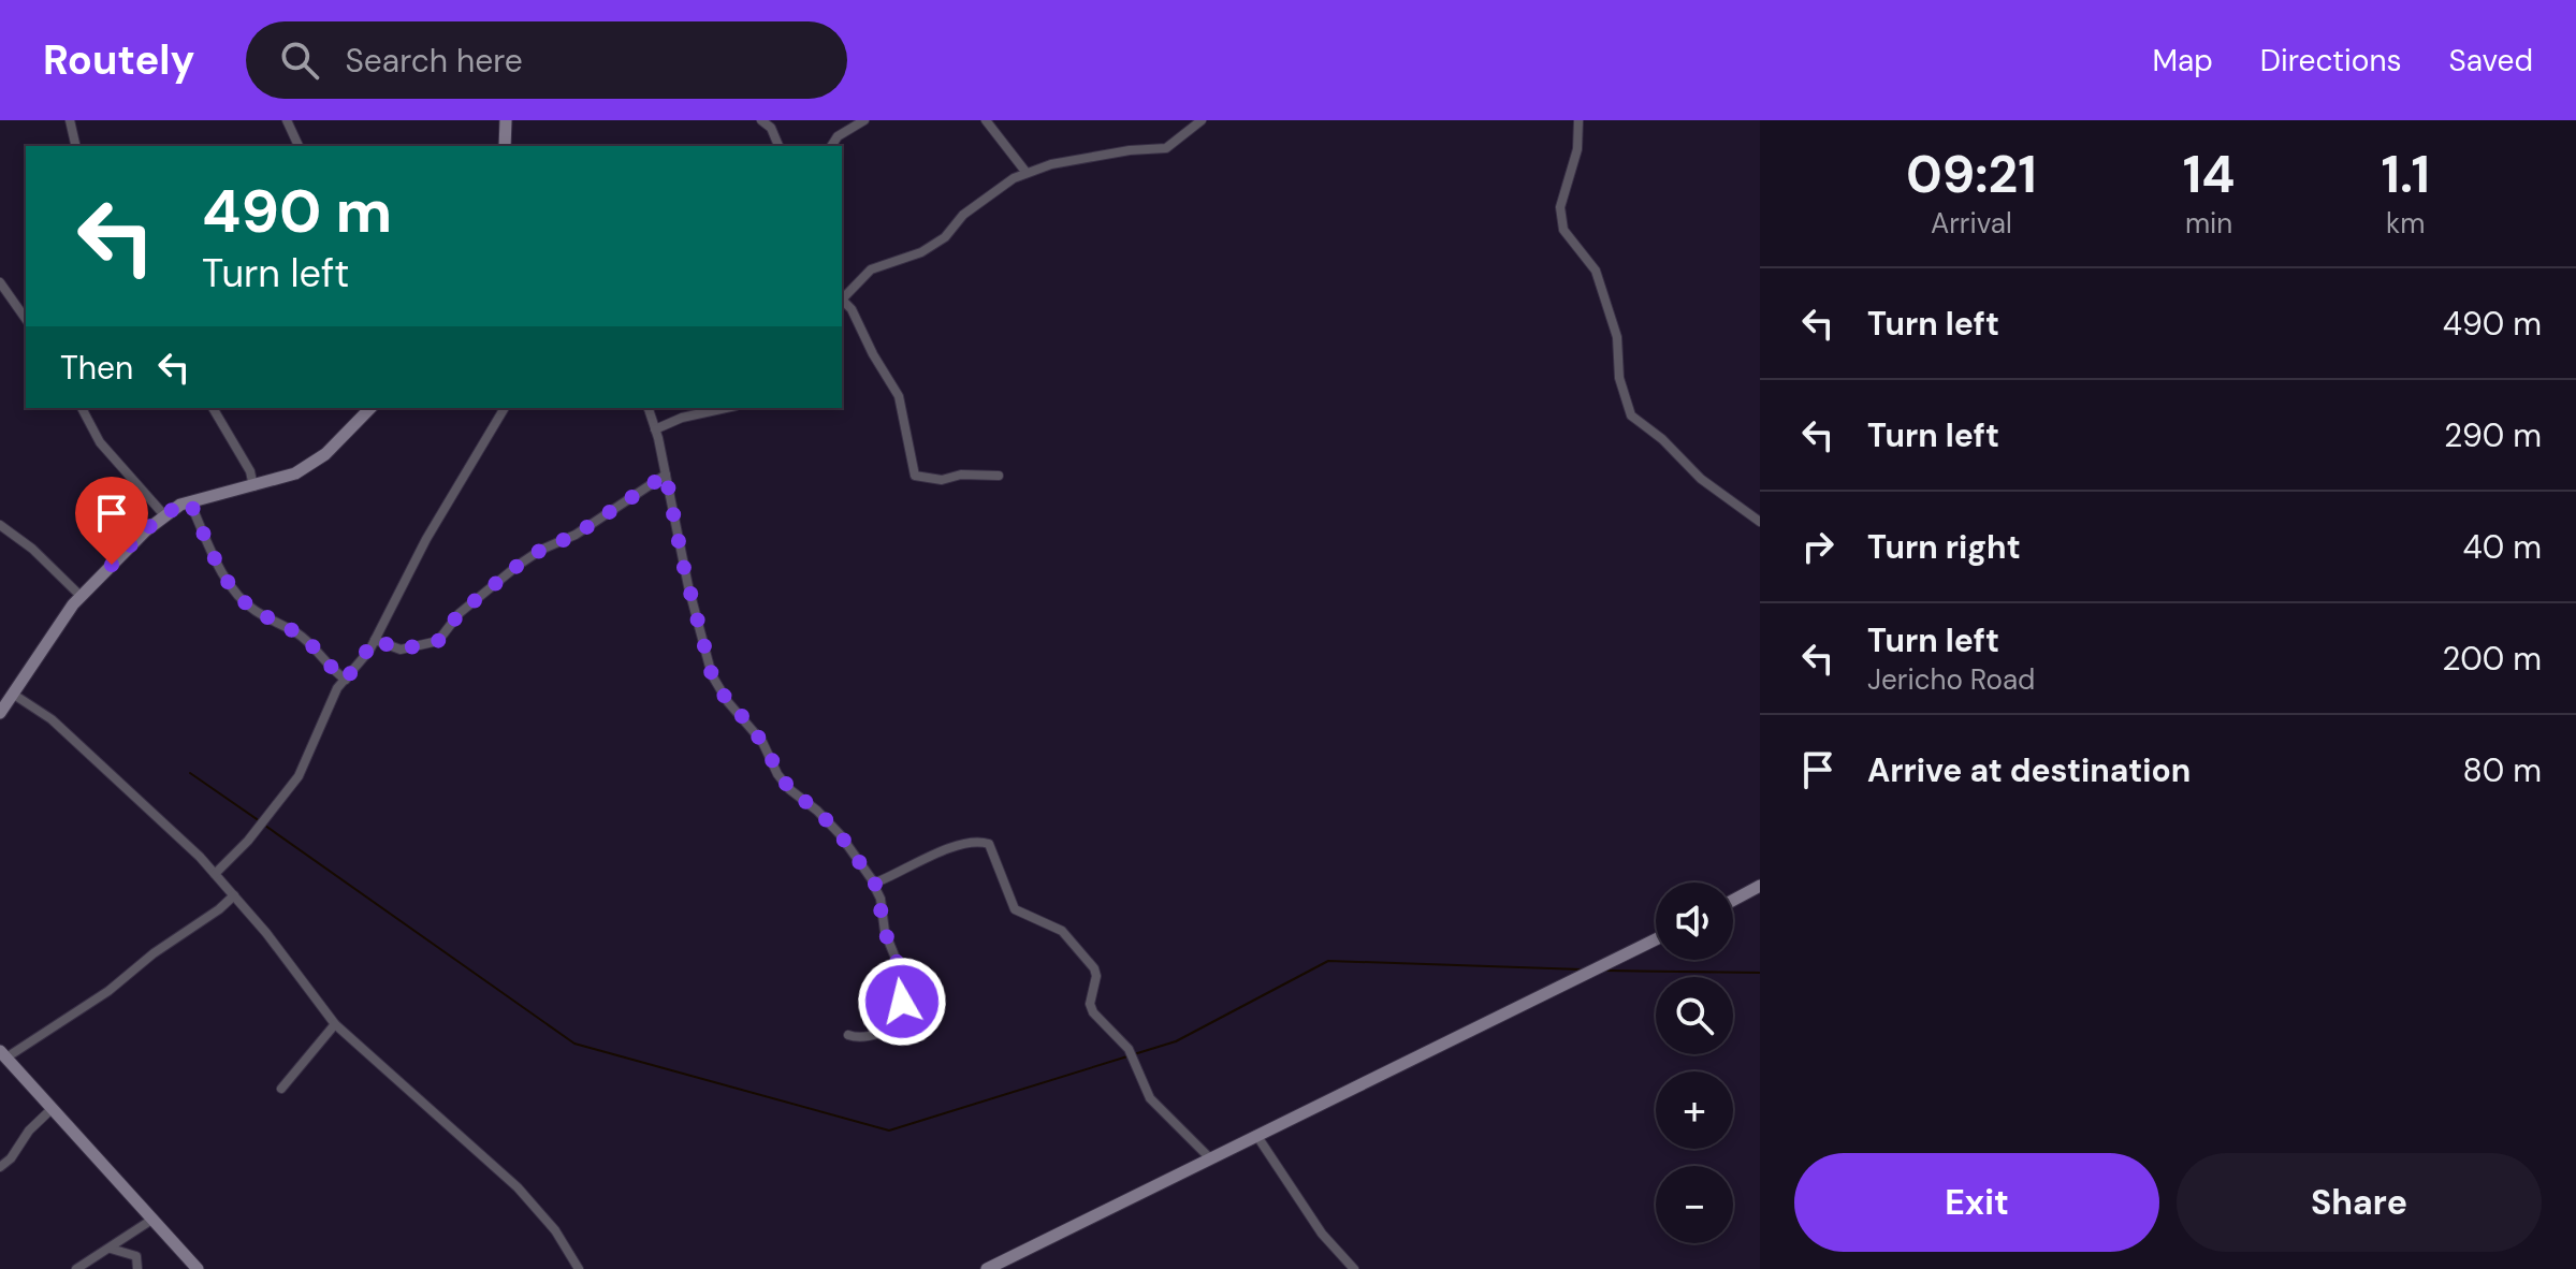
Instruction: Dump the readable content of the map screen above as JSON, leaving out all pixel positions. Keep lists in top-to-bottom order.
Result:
{
  "page": {
    "header": "Routely",
    "search": "Search here",
    "nav": ["Map", "Directions", "Saved"],
    "eta": [
      "09:21",
      "Arrival",
      "14",
      "min",
      "1.1",
      "km"
    ],
    "turn": ["490 m", "Turn left"],
    "list": [
      {
        "name": "Turn left",
        "value": "490 m"
      },
      {
        "name": "Turn left",
        "value": "290 m"
      },
      {
        "name": "Turn right",
        "value": "40 m"
      },
      {
        "name": "Turn left",
        "note": "Jericho Road",
        "value": "200 m"
      },
      {
        "name": "Arrive at destination",
        "value": "80 m"
      }
    ],
    "then": "Then",
    "map_buttons": ["+", "−"],
    "buttons": ["Exit", "Share"]
  }
}
